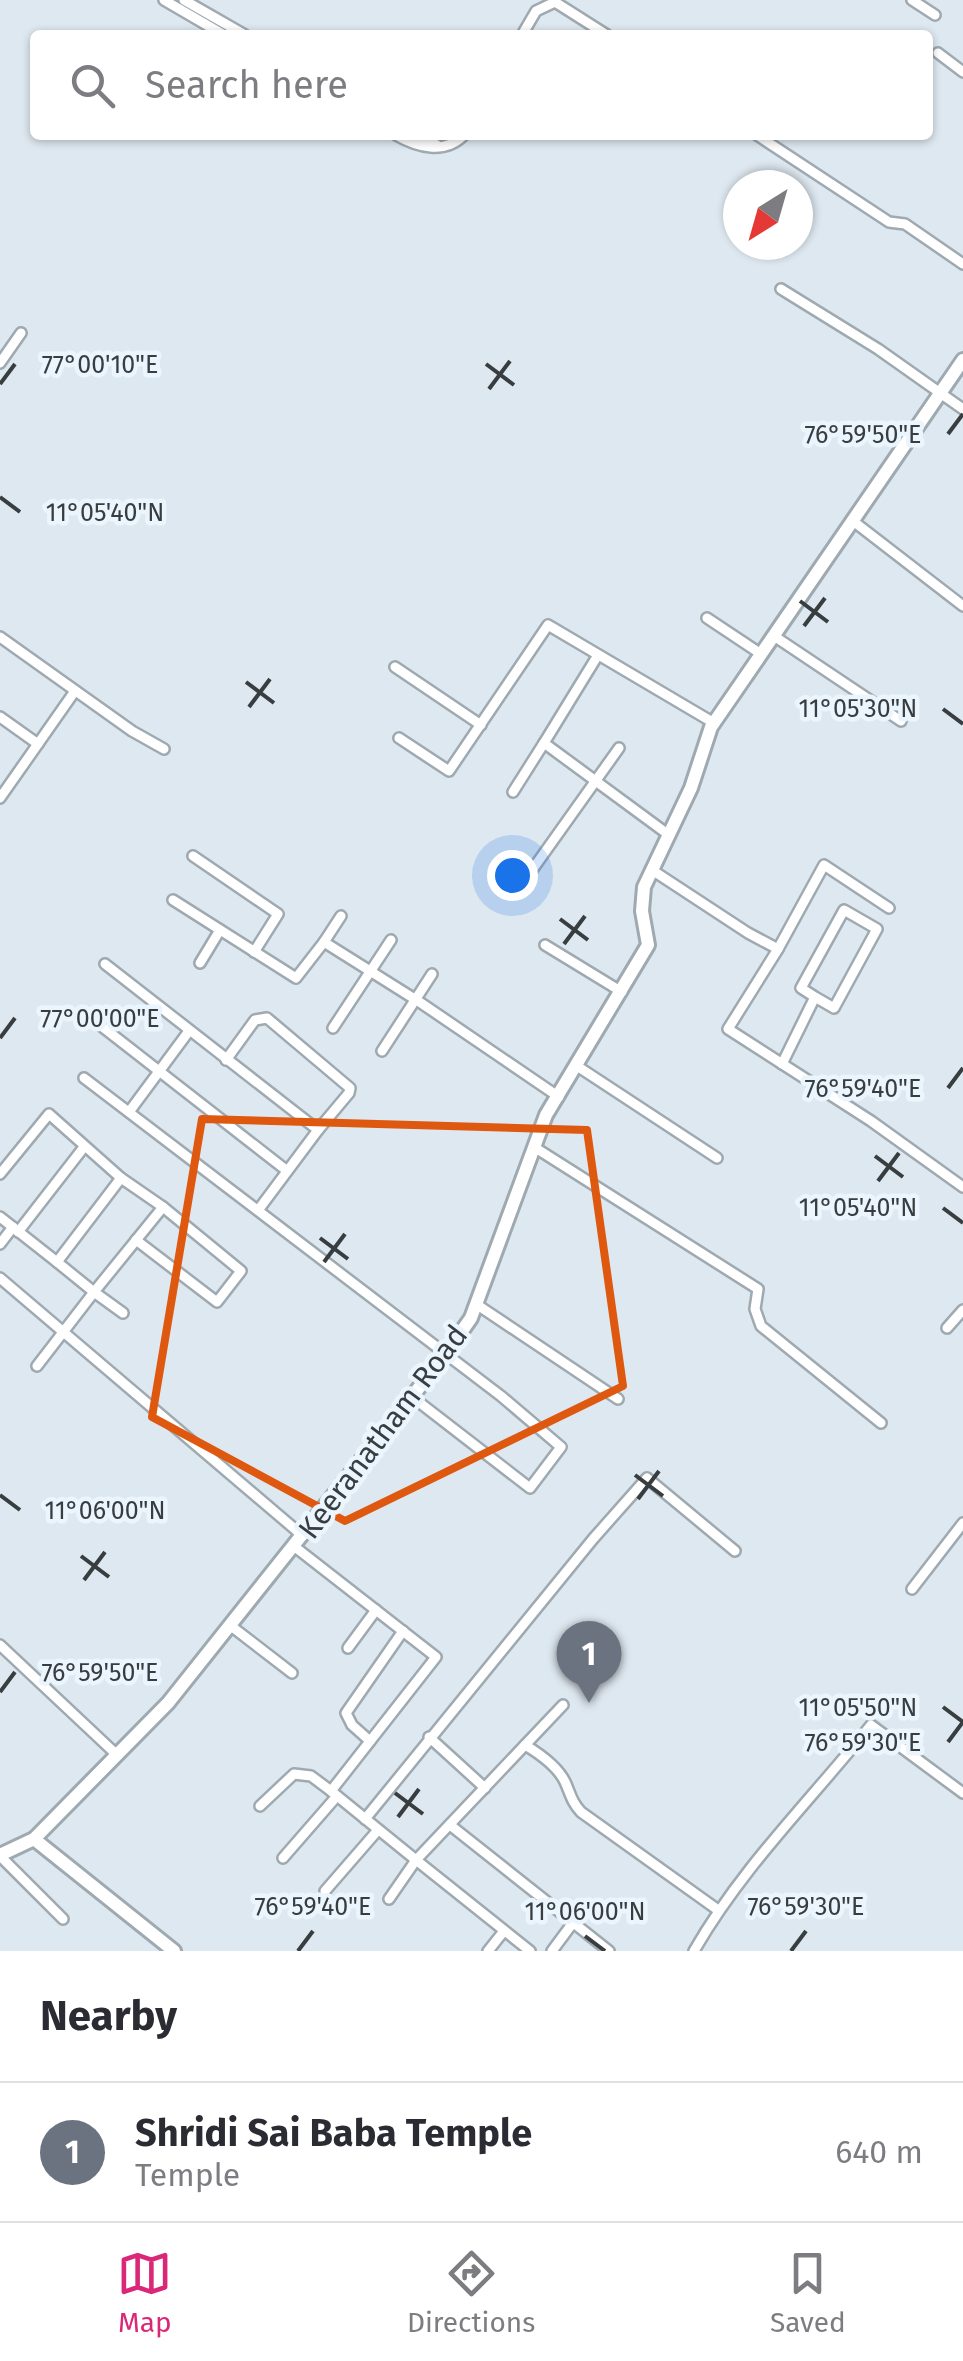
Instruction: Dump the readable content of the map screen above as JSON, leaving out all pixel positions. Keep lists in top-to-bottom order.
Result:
{
  "streets": {
    "street": ["Keeranatham Road"]
  },
  "north": "bottom left",
  "page": {
    "search": "Search here",
    "pins": "1",
    "heading": "Nearby",
    "list": [
      {
        "mark": "1",
        "name": "Shridi Sai Baba Temple",
        "note": "Temple",
        "value": "640 m"
      }
    ],
    "nav": ["Map", "Directions", "Saved"]
  },
  "coordinates": [
    "77°00'10\"E",
    "76°59'50\"E",
    "11°05'40\"N",
    "11°05'30\"N",
    "77°00'00\"E",
    "76°59'40\"E",
    "11°06'00\"N",
    "11°05'50\"N",
    "76°59'30\"E"
  ]
}
